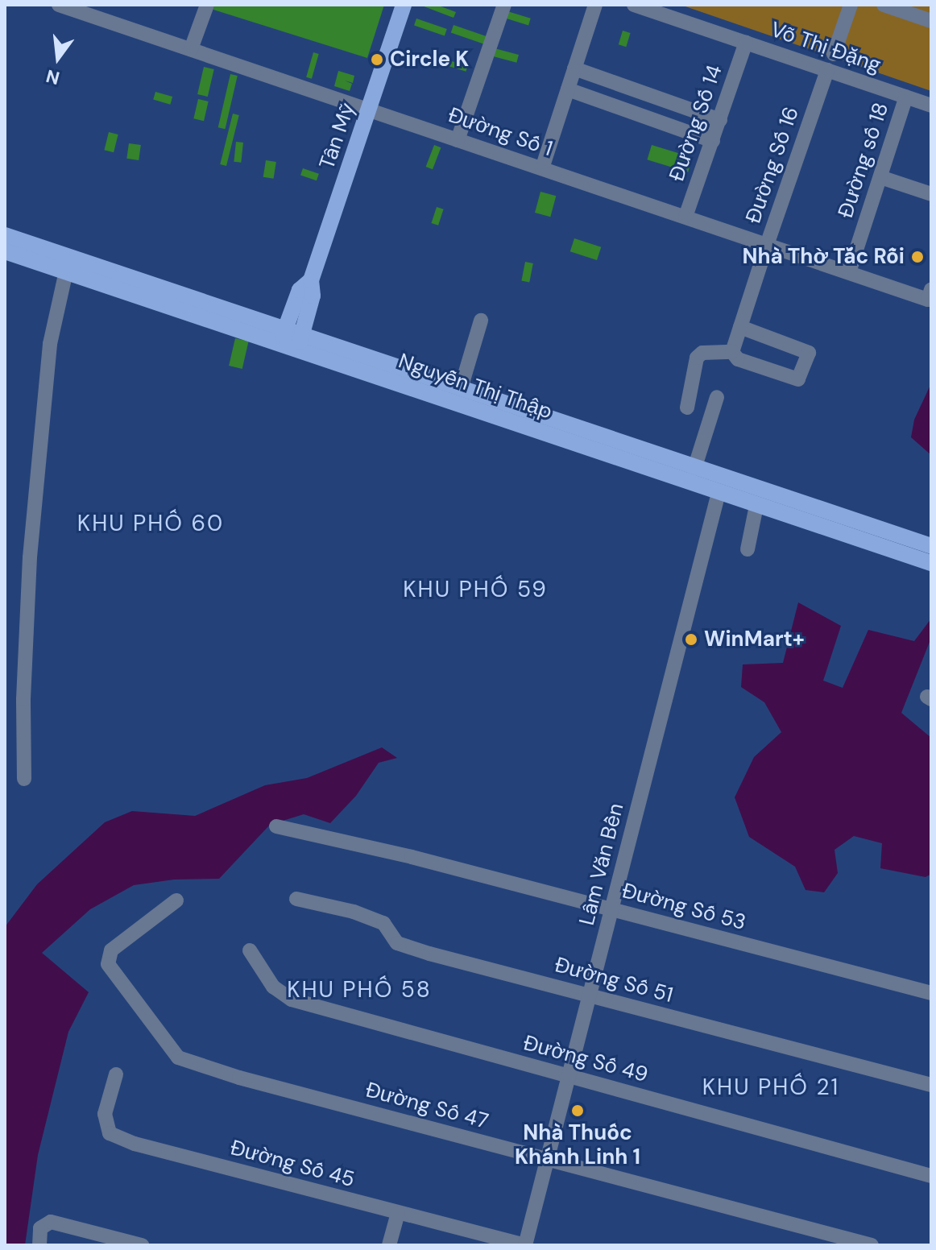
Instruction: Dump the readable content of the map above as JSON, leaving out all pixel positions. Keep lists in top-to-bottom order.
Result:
{
  "streets": {
    "main road": ["Tân Mỹ", "Nguyễn Thị Thập"],
    "street": [
      "Võ Thị Đặng",
      "Đường Số 14",
      "Đường Số 1",
      "Đường số 18",
      "Đường Số 16",
      "Lâm Văn Bền",
      "Đường Số 53",
      "Đường Số 51",
      "Đường Số 49",
      "Đường Số 47",
      "Đường Số 45"
    ]
  },
  "crossings": [
    ["Võ Thị Đặng", "Đường Số 14"],
    ["Võ Thị Đặng", "Đường số 18"],
    ["Võ Thị Đặng", "Đường Số 16"],
    ["Đường Số 14", "Đường Số 1"],
    ["Đường Số 1", "Tân Mỹ"],
    ["Đường Số 1", "Đường số 18"],
    ["Đường Số 1", "Đường Số 16"],
    ["Tân Mỹ", "Nguyễn Thị Thập"],
    ["Nguyễn Thị Thập", "Lâm Văn Bền"],
    ["Lâm Văn Bền", "Đường Số 53"],
    ["Lâm Văn Bền", "Đường Số 51"],
    ["Lâm Văn Bền", "Đường Số 49"],
    ["Lâm Văn Bền", "Đường Số 47"],
    ["Lâm Văn Bền", "Đường Số 45"]
  ],
  "districts": [
    "KHU PHỐ 60",
    "KHU PHỐ 59",
    "KHU PHỐ 58",
    "KHU PHỐ 21"
  ],
  "places": [
    "Circle K",
    "Nhà Thờ Tắc Rỗi",
    "WinMart+",
    "Nhà Thuốc Khánh Linh 1"
  ],
  "north": "bottom"
}
